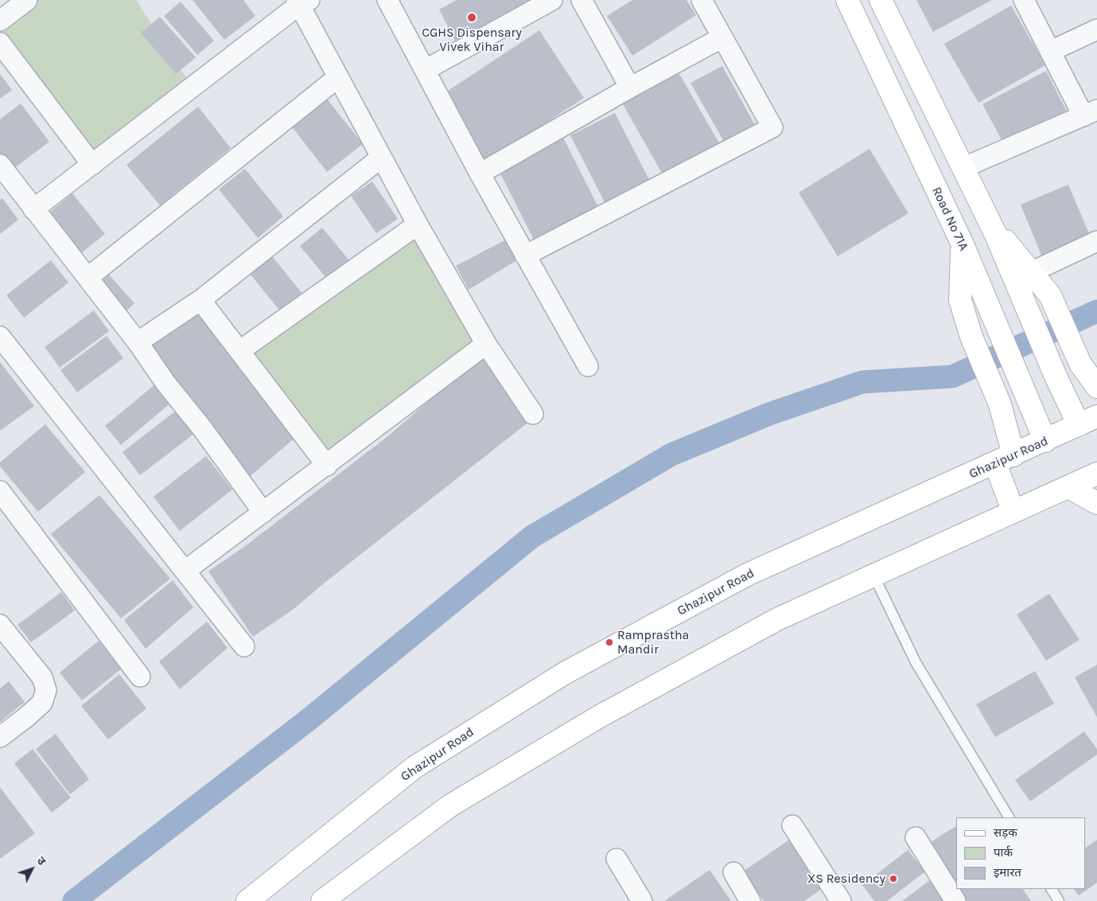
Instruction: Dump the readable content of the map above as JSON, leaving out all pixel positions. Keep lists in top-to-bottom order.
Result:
{
  "streets": {
    "main road": ["Road No 71A", "Ghazipur Road"]
  },
  "crossings": [
    ["Road No 71A", "Ghazipur Road"]
  ],
  "places": ["CGHS Dispensary Vivek Vihar", "Ramprastha Mandir", "XS Residency"],
  "legend": ["सड़क", "पार्क", "इमारत"],
  "north": "top right"
}
